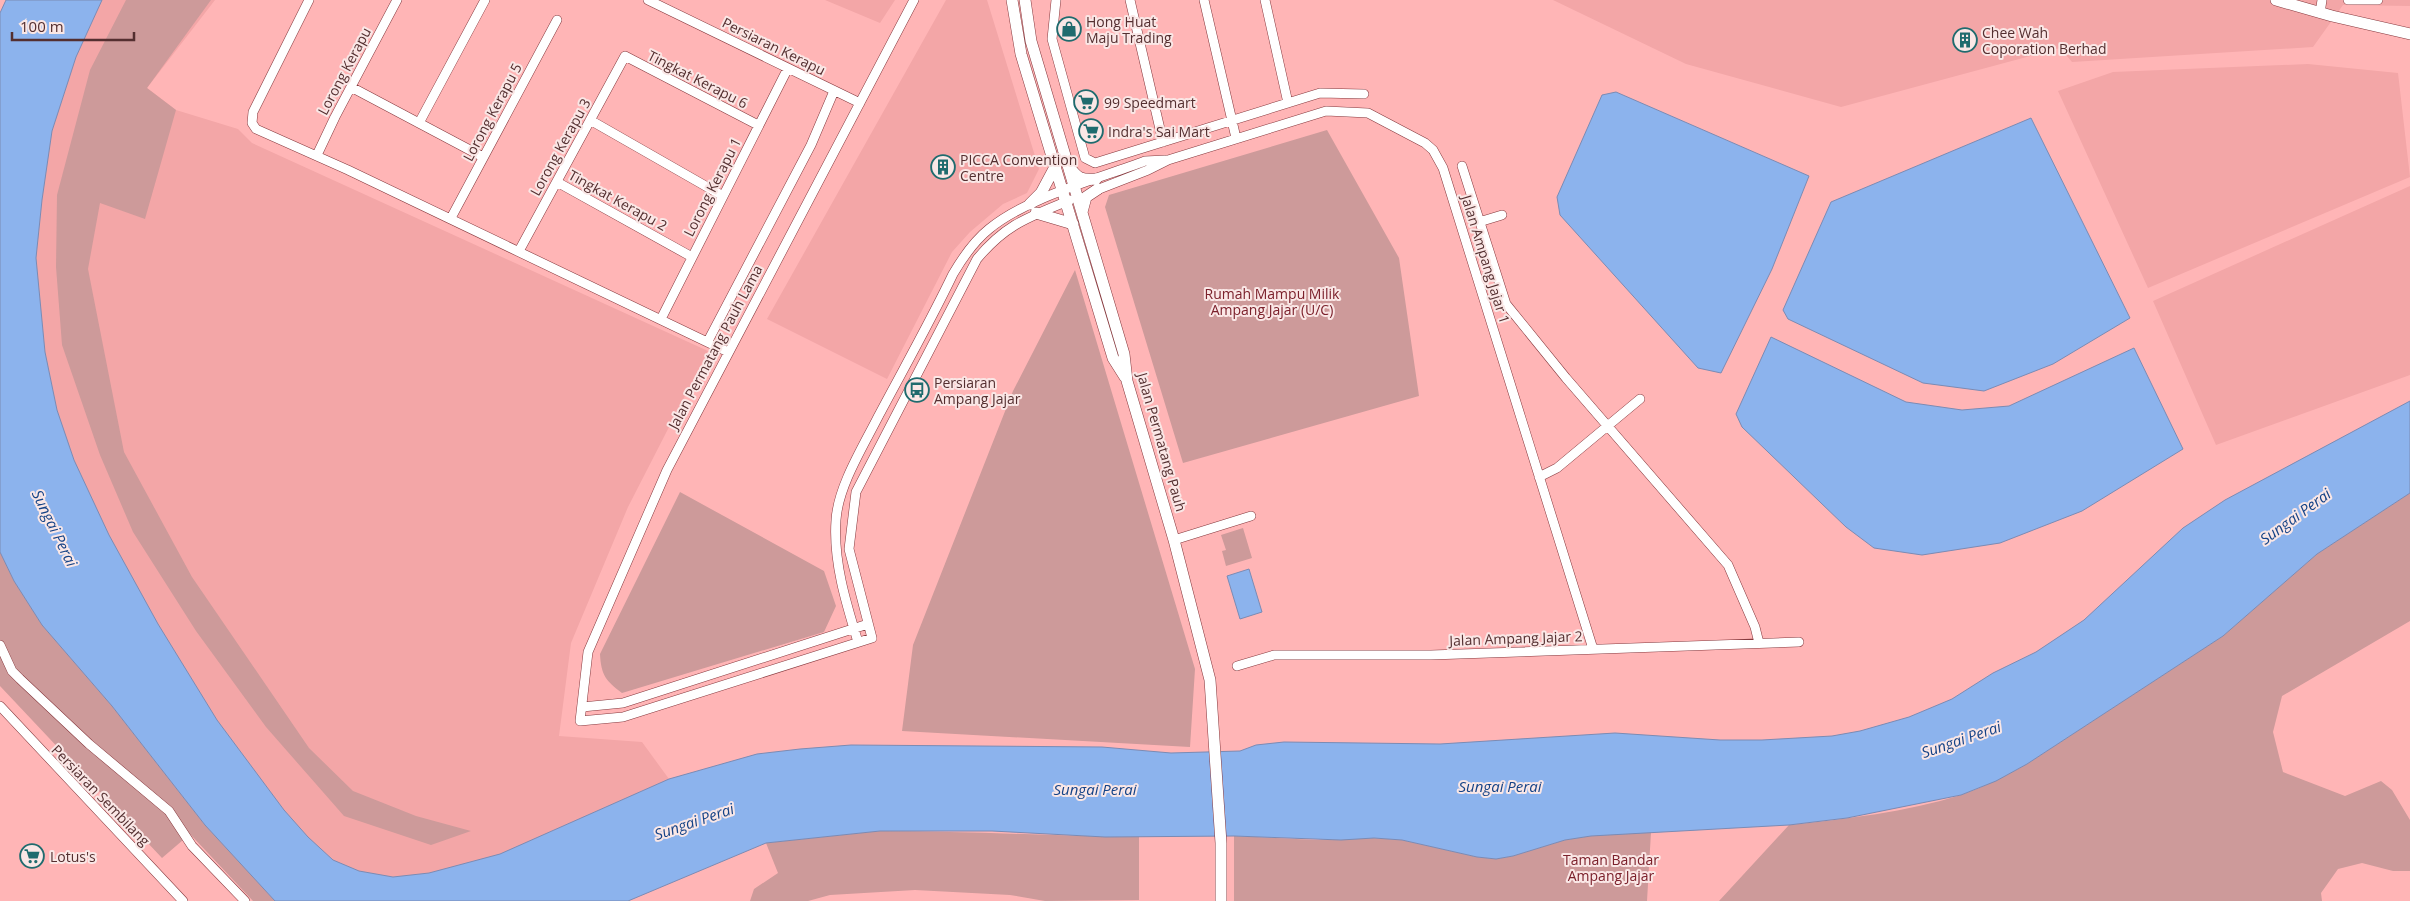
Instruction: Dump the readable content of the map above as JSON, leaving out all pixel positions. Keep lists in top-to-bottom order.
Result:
{
  "streets": {
    "main road": ["Jalan Permatang Pauh"],
    "street": [
      "Persiaran Kerapu",
      "Lorong Kerapu",
      "Tingkat Kerapu 6",
      "Lorong Kerapu 5",
      "Lorong Kerapu 3",
      "Lorong Kerapu 1",
      "Tingkat Kerapu 2",
      "Jalan Ampang Jajar 1",
      "Jalan Permatang Pauh Lama",
      "Jalan Ampang Jajar 2",
      "Persiaran Sembilang"
    ]
  },
  "crossings": [
    ["Persiaran Kerapu", "Lorong Kerapu 1"],
    ["Persiaran Kerapu", "Jalan Permatang Pauh Lama"],
    ["Tingkat Kerapu 6", "Lorong Kerapu 3"],
    ["Tingkat Kerapu 6", "Lorong Kerapu 1"],
    ["Lorong Kerapu 3", "Tingkat Kerapu 2"],
    ["Lorong Kerapu 1", "Tingkat Kerapu 2"],
    ["Jalan Ampang Jajar 1", "Jalan Permatang Pauh"],
    ["Jalan Ampang Jajar 1", "Jalan Ampang Jajar 2"]
  ],
  "water": ["Sungai Perai"],
  "parks": ["Rumah Mampu Milik Ampang Jajar (U/C)", "Taman Bandar Ampang Jajar"],
  "places": {
    "shop": ["Hong Huat Maju Trading"],
    "building": ["Chee Wah Coporation Berhad", "PICCA Convention Centre"],
    "supermarket": ["99 Speedmart", "Indra's Sai Mart", "Lotus's"],
    "bus stop": ["Persiaran Ampang Jajar"]
  },
  "scale_bar": "100 m"
}
